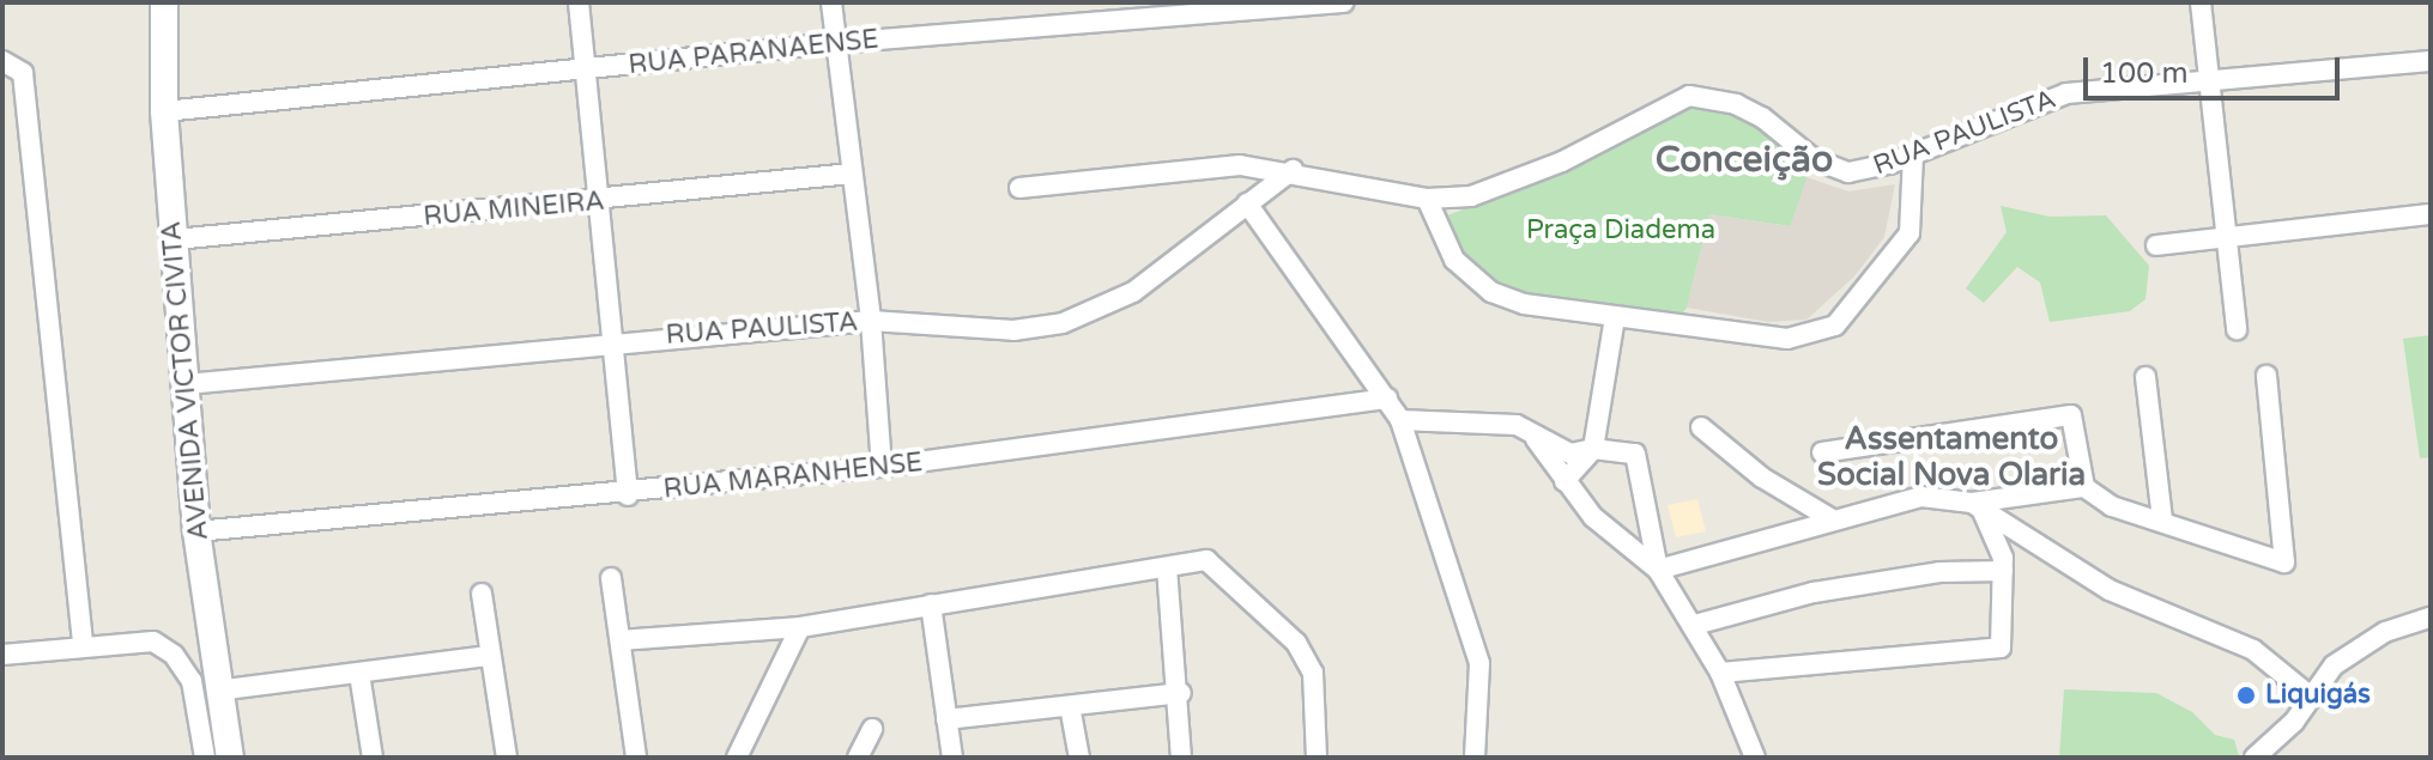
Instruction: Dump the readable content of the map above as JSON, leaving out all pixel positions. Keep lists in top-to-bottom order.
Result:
{
  "streets": {
    "main road": ["AVENIDA VICTOR CIVITA"],
    "street": [
      "RUA PARANAENSE",
      "RUA PAULISTA",
      "RUA MINEIRA",
      "RUA MARANHENSE"
    ]
  },
  "crossings": [
    ["RUA PARANAENSE", "AVENIDA VICTOR CIVITA"],
    ["RUA PAULISTA", "AVENIDA VICTOR CIVITA"],
    ["RUA MINEIRA", "AVENIDA VICTOR CIVITA"],
    ["AVENIDA VICTOR CIVITA", "RUA MARANHENSE"]
  ],
  "districts": ["Conceição", "Assentamento Social Nova Olaria"],
  "parks": ["Praça Diadema"],
  "places": ["Liquigás"],
  "scale_bar": "100 m"
}
